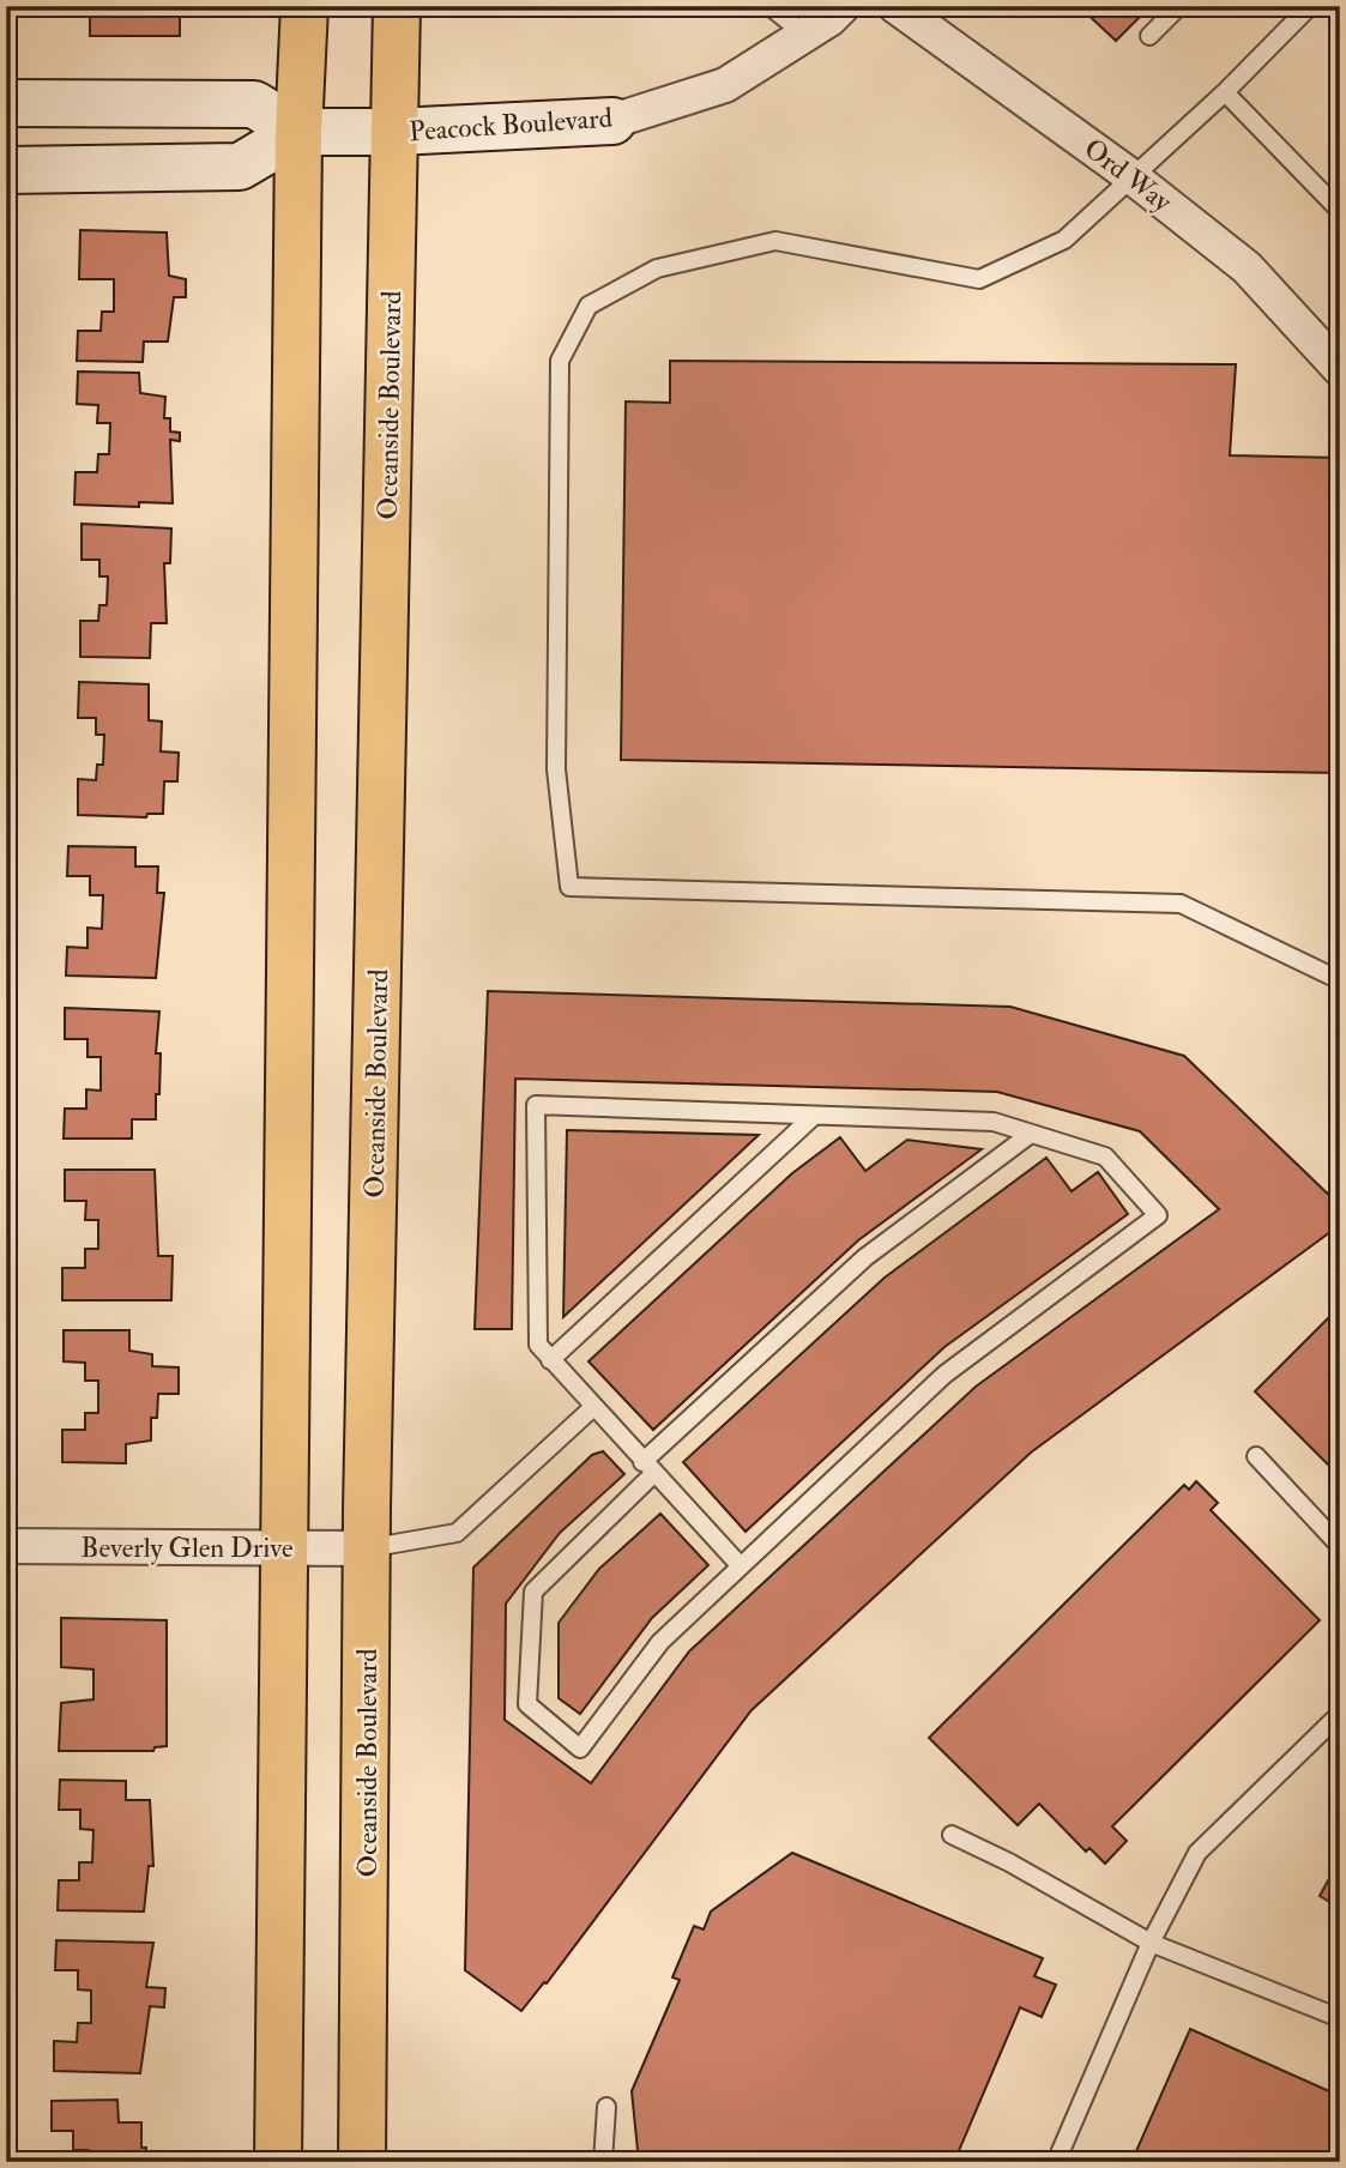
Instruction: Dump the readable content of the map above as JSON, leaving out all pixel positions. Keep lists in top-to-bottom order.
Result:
{
  "streets": {
    "main road": ["Oceanside Boulevard"],
    "street": ["Peacock Boulevard", "Ord Way", "Beverly Glen Drive"]
  },
  "crossings": [
    ["Peacock Boulevard", "Oceanside Boulevard"],
    ["Oceanside Boulevard", "Beverly Glen Drive"]
  ]
}
